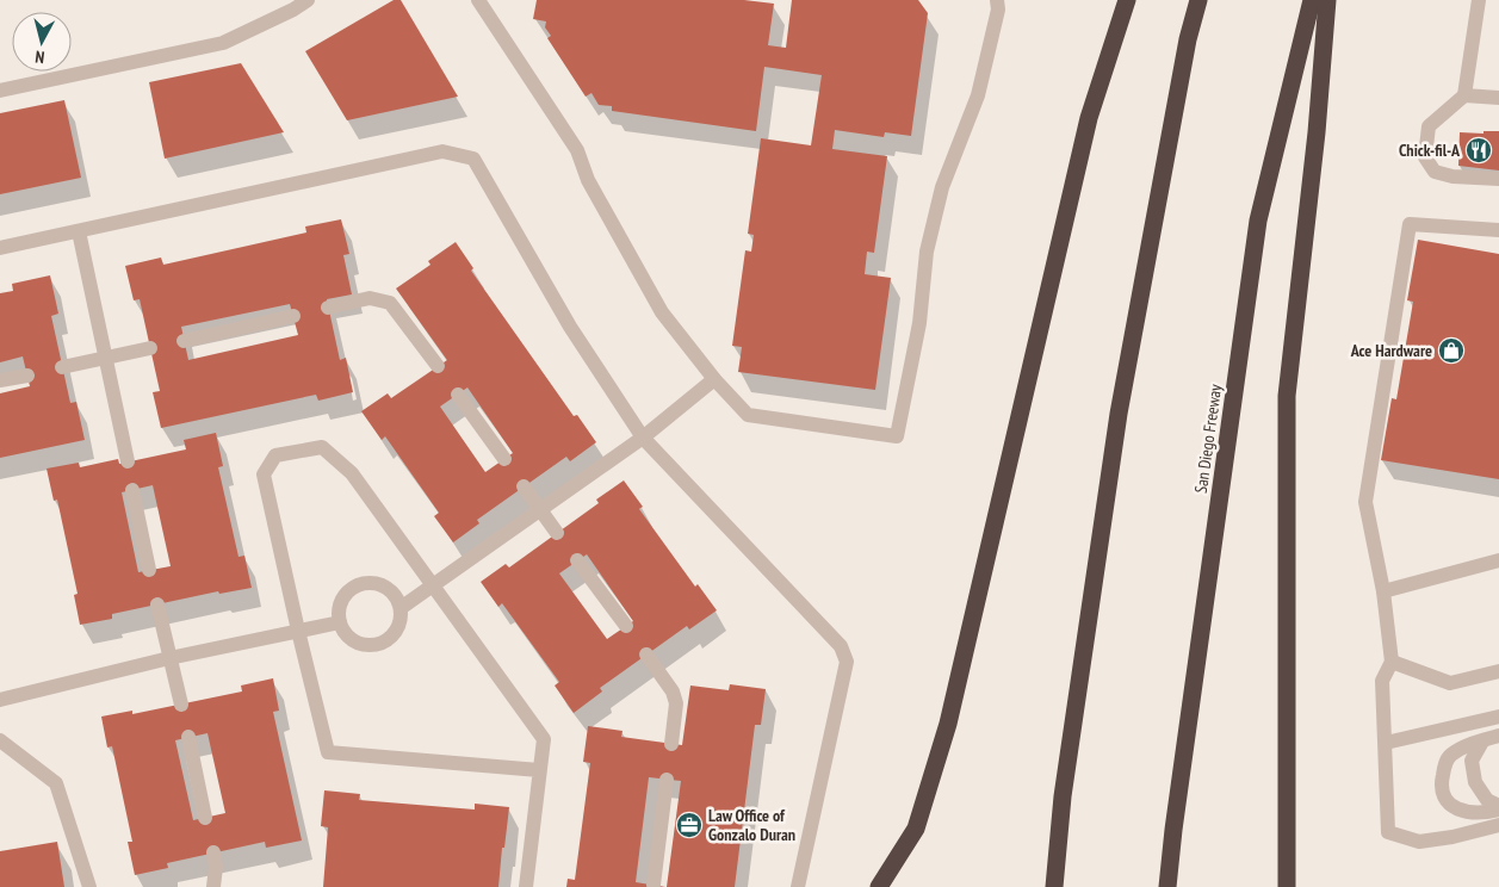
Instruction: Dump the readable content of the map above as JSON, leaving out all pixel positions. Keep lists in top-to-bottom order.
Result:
{
  "streets": {
    "highway": ["San Diego Freeway"]
  },
  "places": {
    "restaurant": ["Chick-fil-A"],
    "shop": ["Ace Hardware"],
    "office": ["Law Office of Gonzalo Duran"]
  },
  "north": "bottom"
}
